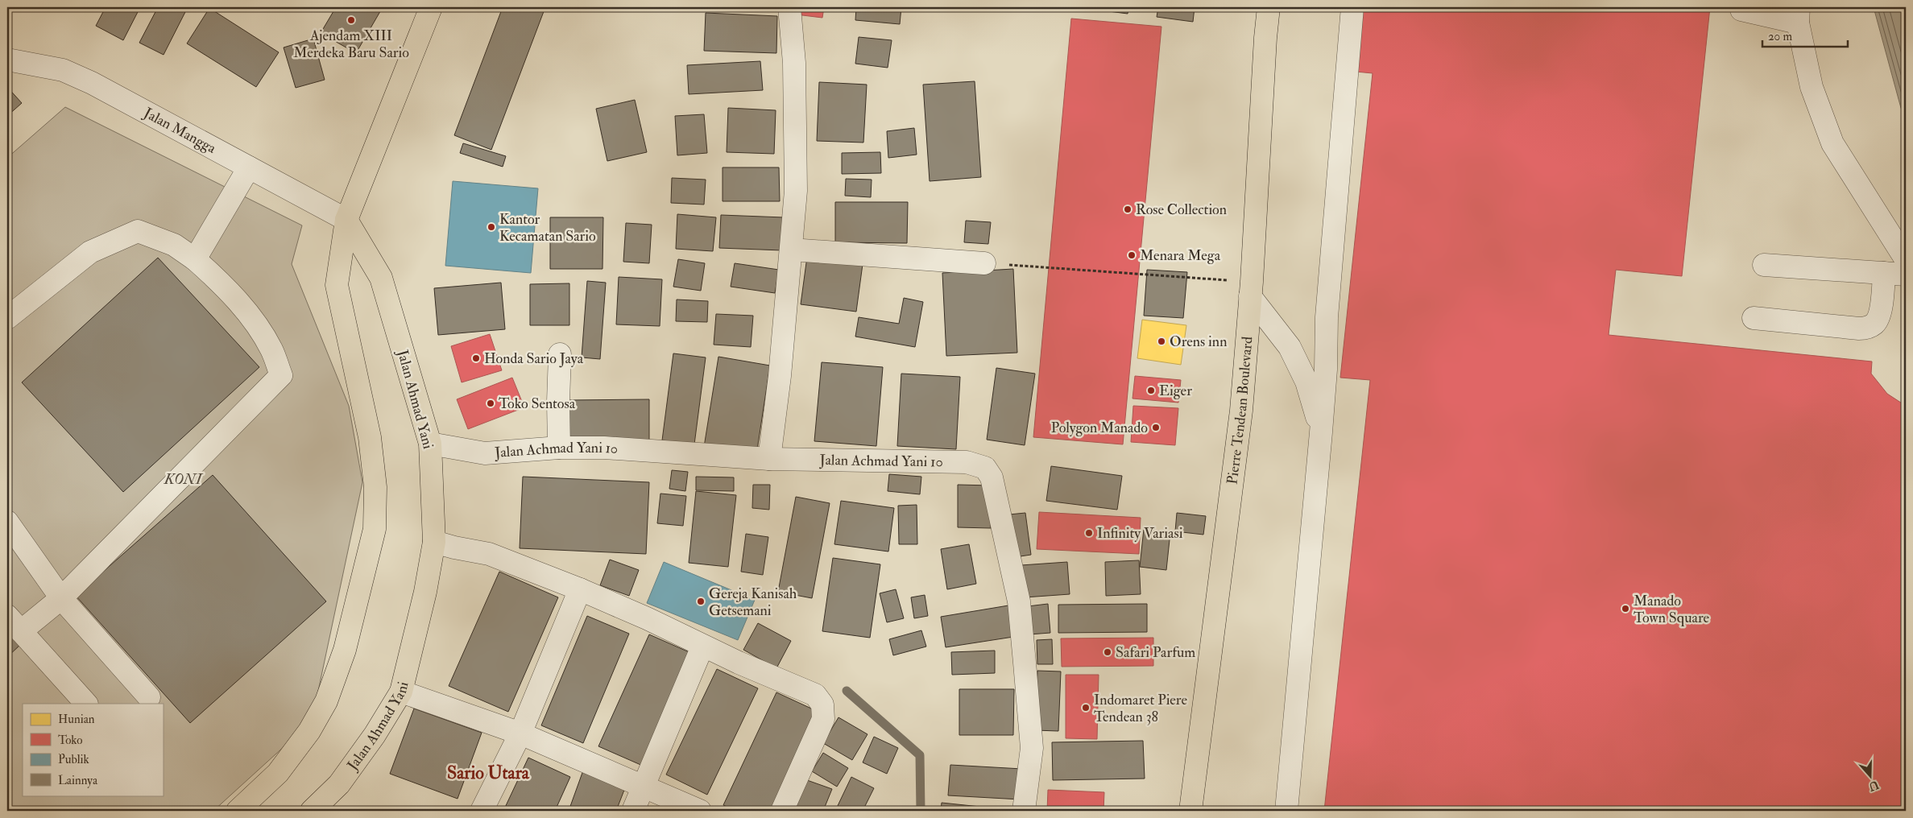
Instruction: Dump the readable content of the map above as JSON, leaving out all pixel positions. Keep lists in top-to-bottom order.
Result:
{
  "streets": {
    "main road": ["Jalan Ahmad Yani", "Pierre Tendean Boulevard"],
    "street": ["Jalan Mangga", "Jalan Achmad Yani 10"]
  },
  "crossings": [
    ["Jalan Mangga", "Jalan Ahmad Yani"],
    ["Jalan Ahmad Yani", "Jalan Achmad Yani 10"]
  ],
  "districts": ["Sario Utara"],
  "parks": ["KONI"],
  "places": [
    "Ajendam XIII Merdeka Baru Sario",
    "Rose Collection",
    "Kantor Kecamatan Sario",
    "Menara Mega",
    "Orens inn",
    "Honda Sario Jaya",
    "Eiger",
    "Toko Sentosa",
    "Polygon Manado",
    "Infinity Variasi",
    "Gereja Kanisah Getsemani",
    "Manado Town Square",
    "Safari Parfum",
    "Indomaret Piere Tendean 38"
  ],
  "legend": [
    "Hunian",
    "Toko",
    "Publik",
    "Lainnya"
  ],
  "scale_bar": "20 m",
  "north": "bottom"
}
